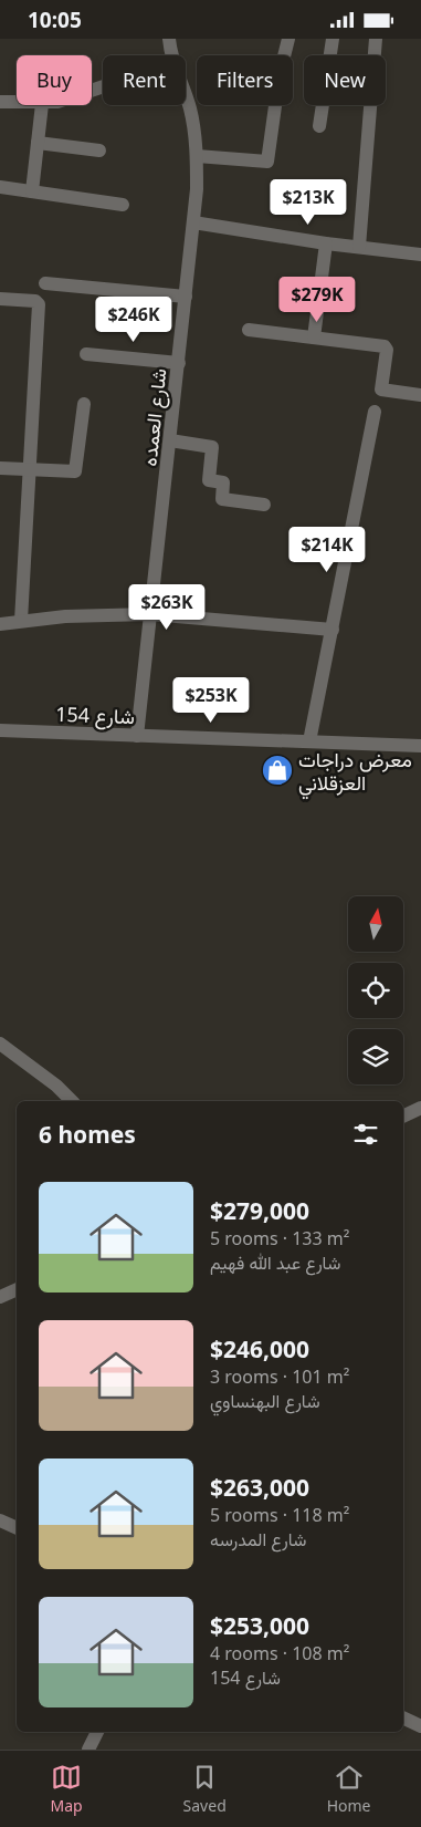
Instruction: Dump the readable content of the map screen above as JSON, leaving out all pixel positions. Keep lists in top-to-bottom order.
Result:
{
  "streets": {
    "street": ["شارع العمده", "شارع 154"]
  },
  "crossings": [
    ["شارع العمده", "شارع 154"]
  ],
  "places": {
    "shop": ["معرض دراجات العزقلاني"]
  },
  "north": "top",
  "page": {
    "status": "10:05",
    "chip": [
      "Buy",
      "Rent",
      "Filters",
      "New"
    ],
    "price": [
      "$213K",
      "$279K",
      "$246K",
      "$214K",
      "$263K",
      "$253K"
    ],
    "heading": "6 homes",
    "list": [
      {
        "name": "$279,000",
        "note": "5 rooms · 133 m² · شارع عبد الله فهيم"
      },
      {
        "name": "$246,000",
        "note": "3 rooms · 101 m² · شارع البهنساوي"
      },
      {
        "name": "$263,000",
        "note": "5 rooms · 118 m² · شارع المدرسه"
      },
      {
        "name": "$253,000",
        "note": "4 rooms · 108 m² · شارع 154"
      }
    ],
    "tabs": ["Map", "Saved", "Home"]
  }
}
